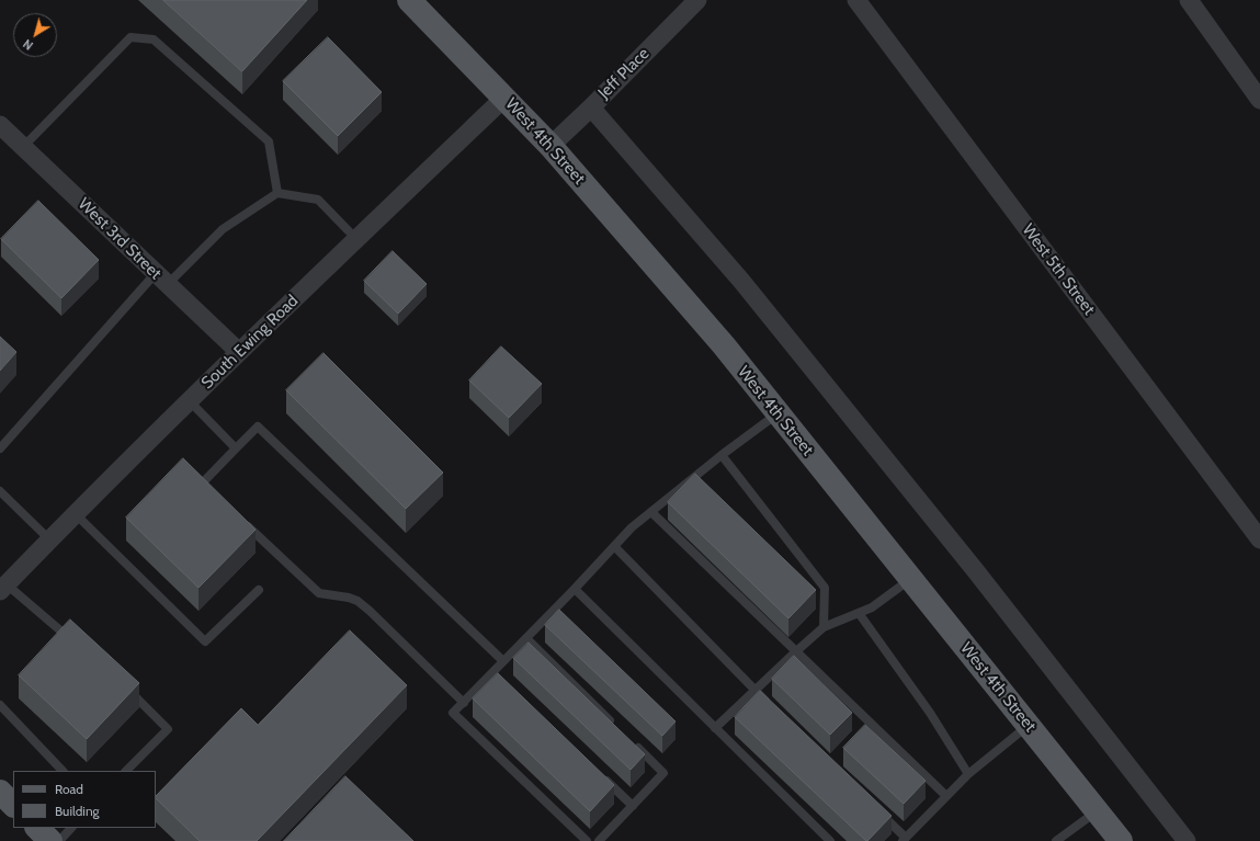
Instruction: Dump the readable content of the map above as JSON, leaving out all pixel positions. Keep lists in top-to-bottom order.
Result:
{
  "streets": {
    "main road": ["West 4th Street"],
    "street": [
      "Jeff Place",
      "West 3rd Street",
      "West 5th Street",
      "South Ewing Road"
    ]
  },
  "crossings": [
    ["Jeff Place", "West 4th Street"],
    ["West 4th Street", "South Ewing Road"],
    ["West 3rd Street", "South Ewing Road"]
  ],
  "legend": ["Road", "Building"],
  "north": "bottom left"
}
